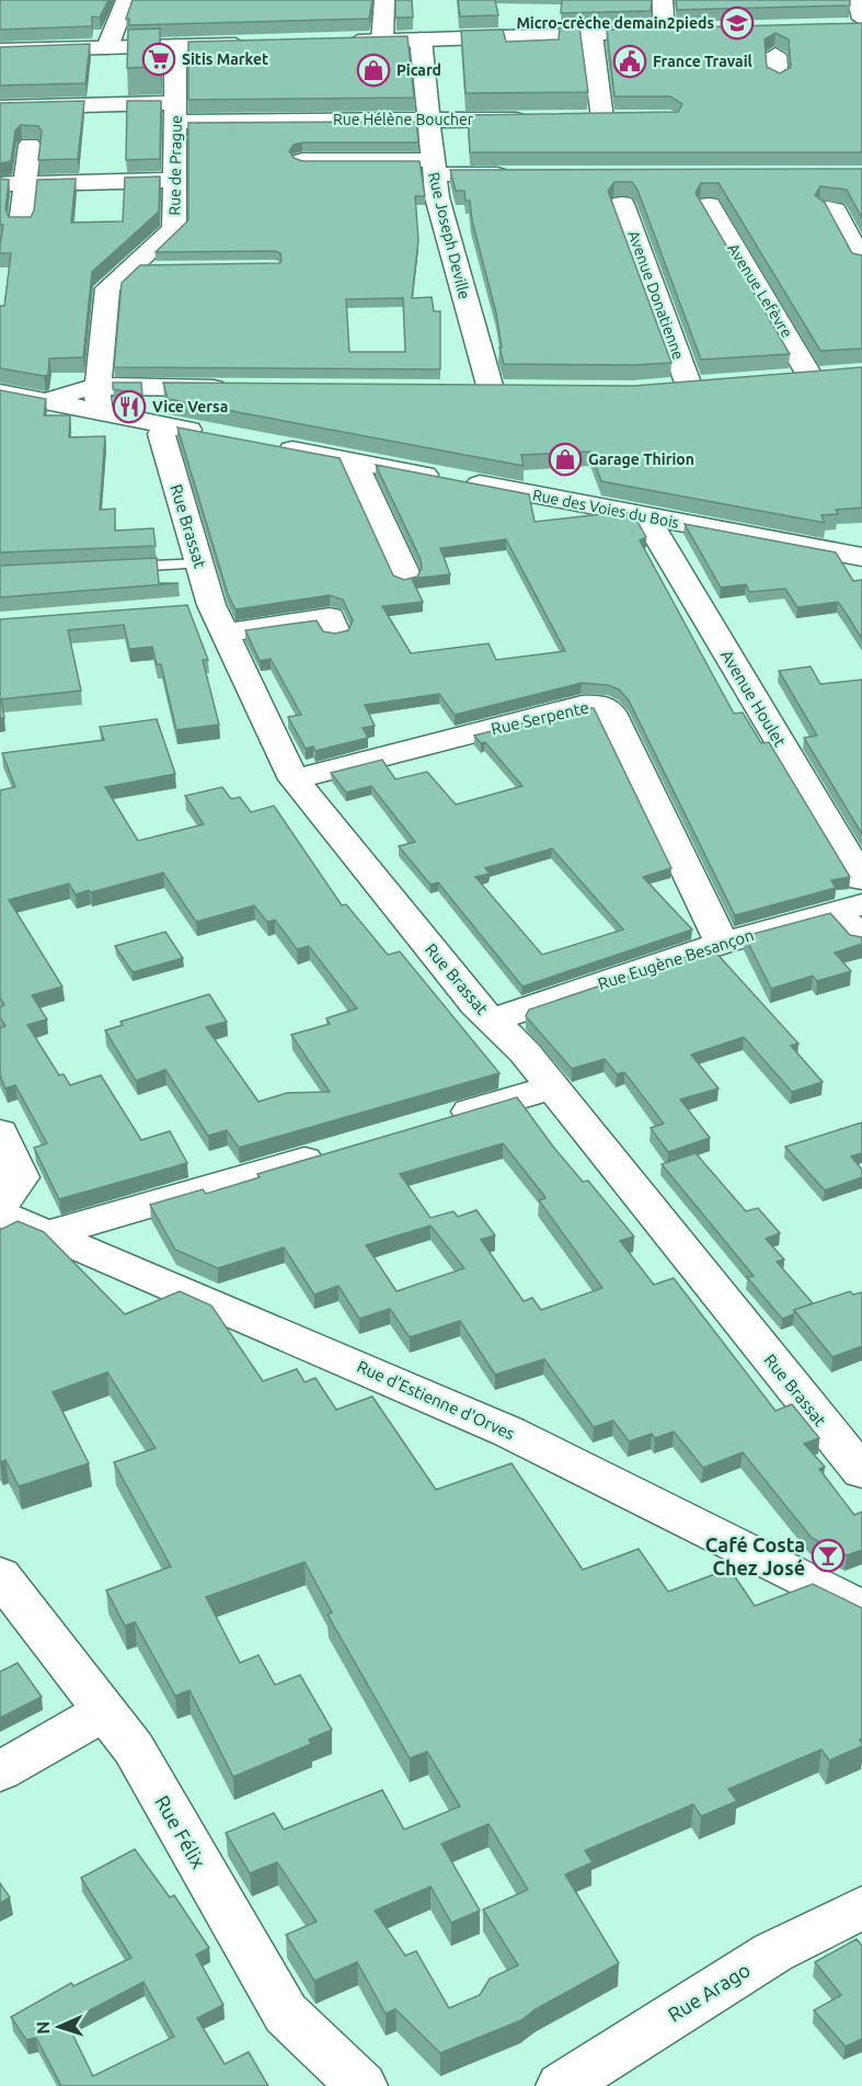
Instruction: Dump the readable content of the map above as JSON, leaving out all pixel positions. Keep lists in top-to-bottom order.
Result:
{
  "streets": {
    "street": [
      "Rue Hélène Boucher",
      "Rue de Prague",
      "Rue Joseph Deville",
      "Avenue Lefèvre",
      "Avenue Donatienne",
      "Rue des Voies du Bois",
      "Rue Brassat",
      "Avenue Houlet",
      "Rue Serpente",
      "Rue Eugène Besançon",
      "Rue d'Estienne d'Orves",
      "Rue Félix",
      "Rue Arago"
    ]
  },
  "crossings": [
    ["Rue Hélène Boucher", "Rue de Prague"],
    ["Rue Hélène Boucher", "Rue Joseph Deville"],
    ["Rue des Voies du Bois", "Avenue Houlet"],
    ["Rue Brassat", "Rue Serpente"],
    ["Rue Brassat", "Rue Eugène Besançon"],
    ["Rue Serpente", "Rue Eugène Besançon"]
  ],
  "places": {
    "school or university": ["Micro-crèche demain2pieds"],
    "supermarket": ["Sitis Market"],
    "public building": ["France Travail"],
    "shop": ["Picard", "Garage Thirion"],
    "restaurant": ["Vice Versa"],
    "bar": ["Café Costa Chez José"]
  },
  "north": "left"
}
